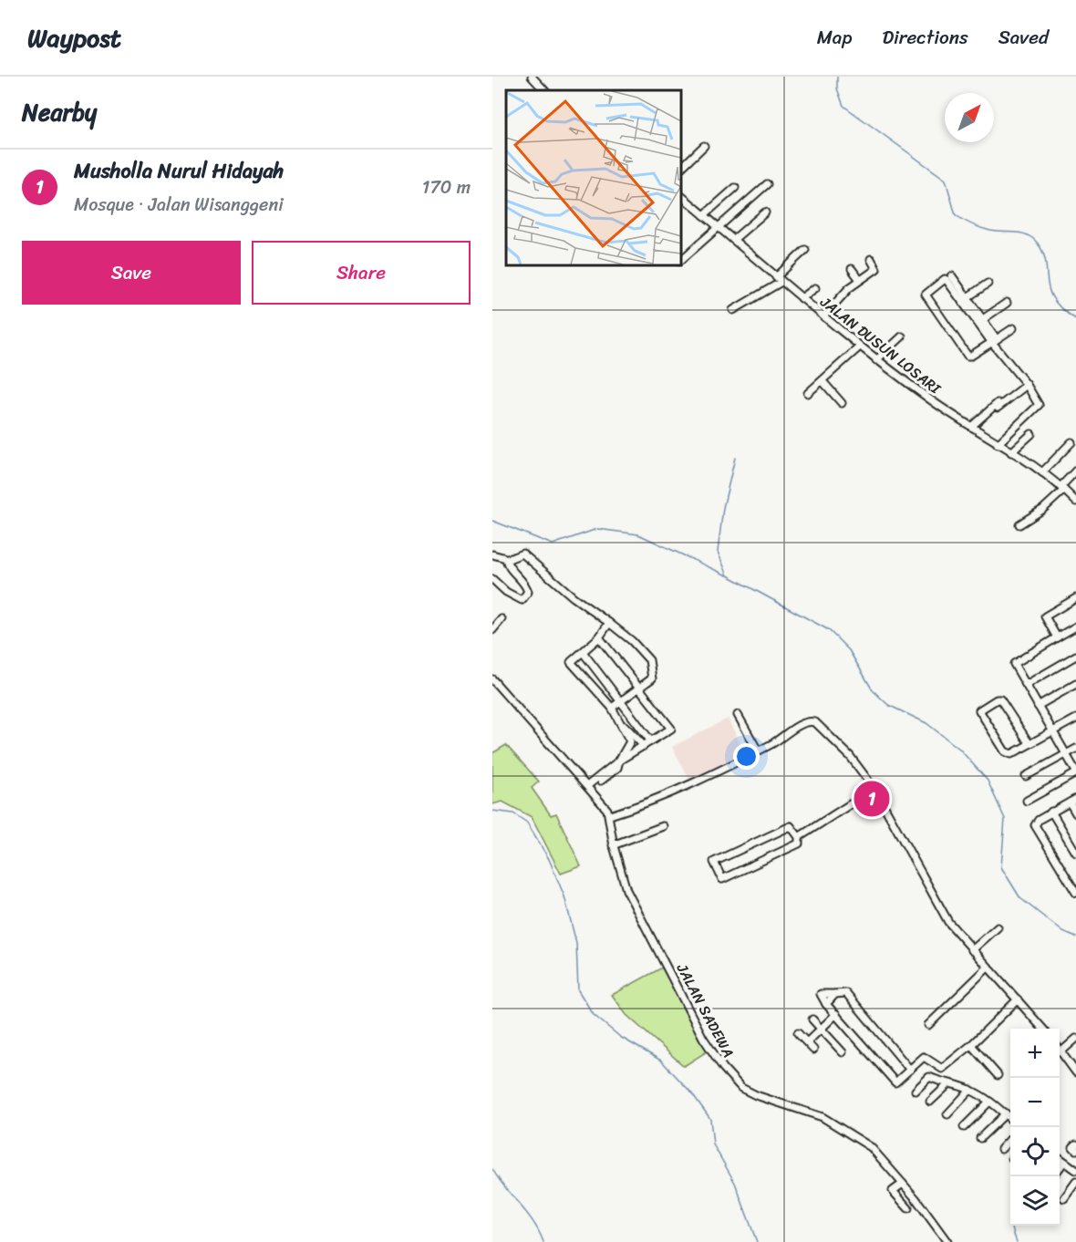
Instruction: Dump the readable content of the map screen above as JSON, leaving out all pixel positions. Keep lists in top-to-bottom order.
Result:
{
  "streets": {
    "street": ["JALAN DUSUN LOSARI", "JALAN SADEWA"]
  },
  "north": "top right",
  "page": {
    "header": "Waypost",
    "nav": ["Map", "Directions", "Saved"],
    "heading": "Nearby",
    "list": [
      {
        "mark": "1",
        "name": "Musholla Nurul Hidayah",
        "note": "Mosque · Jalan Wisanggeni",
        "value": "170 m"
      }
    ],
    "buttons": ["Save", "Share"],
    "pins": "1",
    "map_buttons": ["+", "−"]
  }
}
